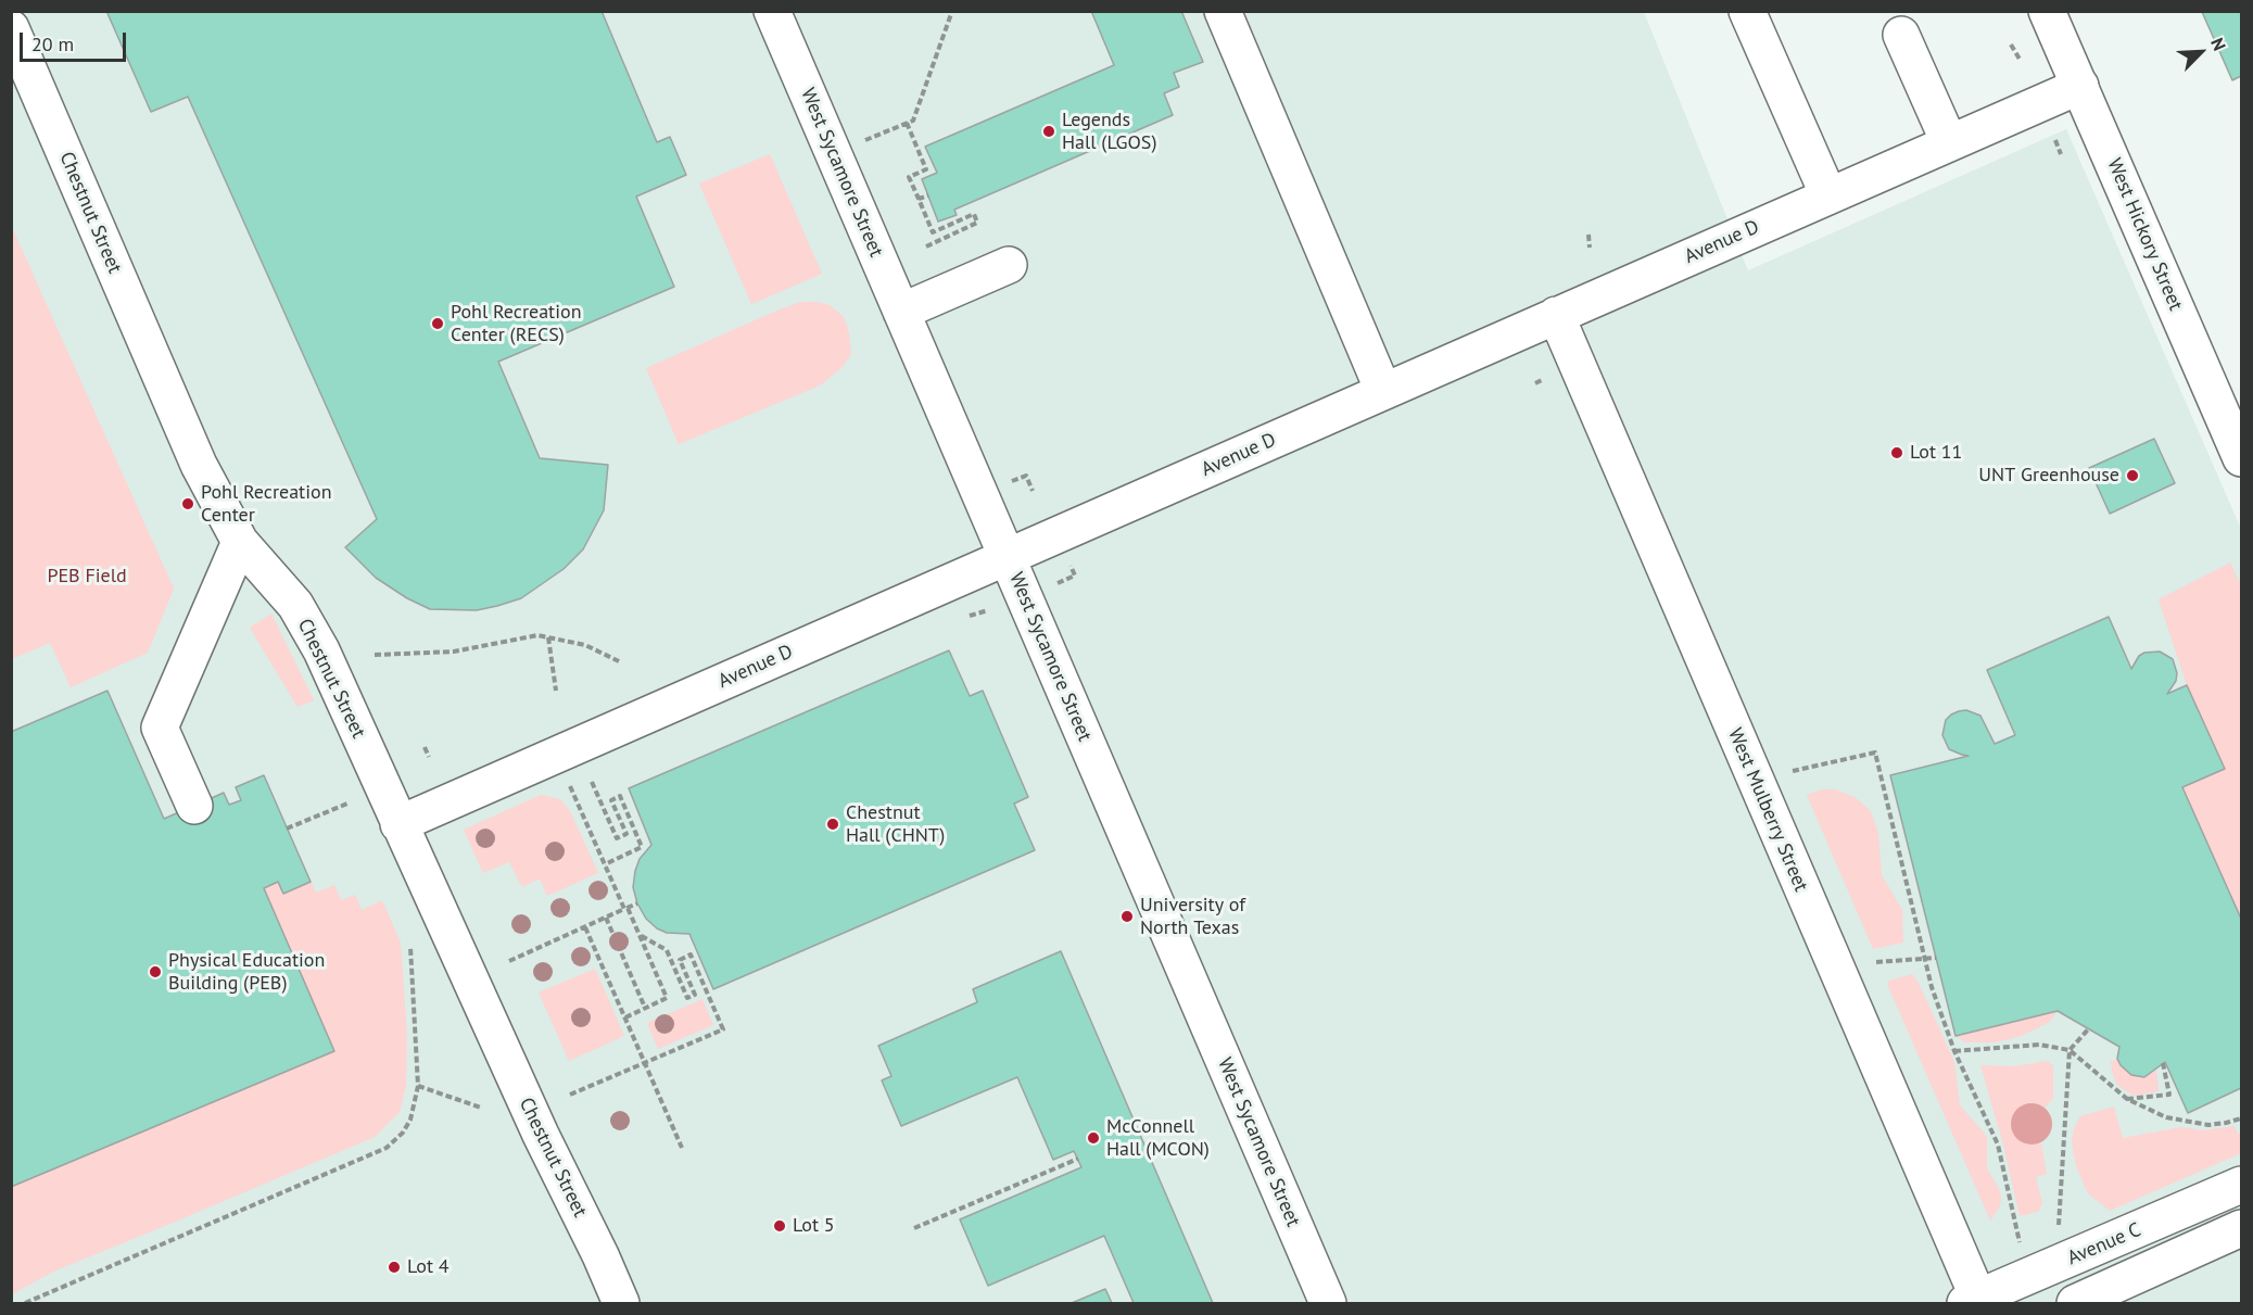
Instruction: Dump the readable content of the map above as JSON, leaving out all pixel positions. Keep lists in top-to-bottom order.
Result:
{
  "streets": {
    "street": [
      "West Sycamore Street",
      "Chestnut Street",
      "West Hickory Street",
      "Avenue D",
      "West Mulberry Street",
      "Avenue C"
    ]
  },
  "crossings": [
    ["West Sycamore Street", "Avenue D"],
    ["Chestnut Street", "Avenue D"],
    ["West Hickory Street", "Avenue D"],
    ["Avenue D", "West Mulberry Street"],
    ["West Mulberry Street", "Avenue C"]
  ],
  "parks": ["PEB Field"],
  "places": [
    "Legends Hall (LGOS)",
    "Pohl Recreation Center (RECS)",
    "Lot 11",
    "UNT Greenhouse",
    "Pohl Recreation Center",
    "Chestnut Hall (CHNT)",
    "University of North Texas",
    "Physical Education Building (PEB)",
    "McConnell Hall (MCON)",
    "Lot 5",
    "Lot 4"
  ],
  "scale_bar": "20 m",
  "north": "top right"
}
